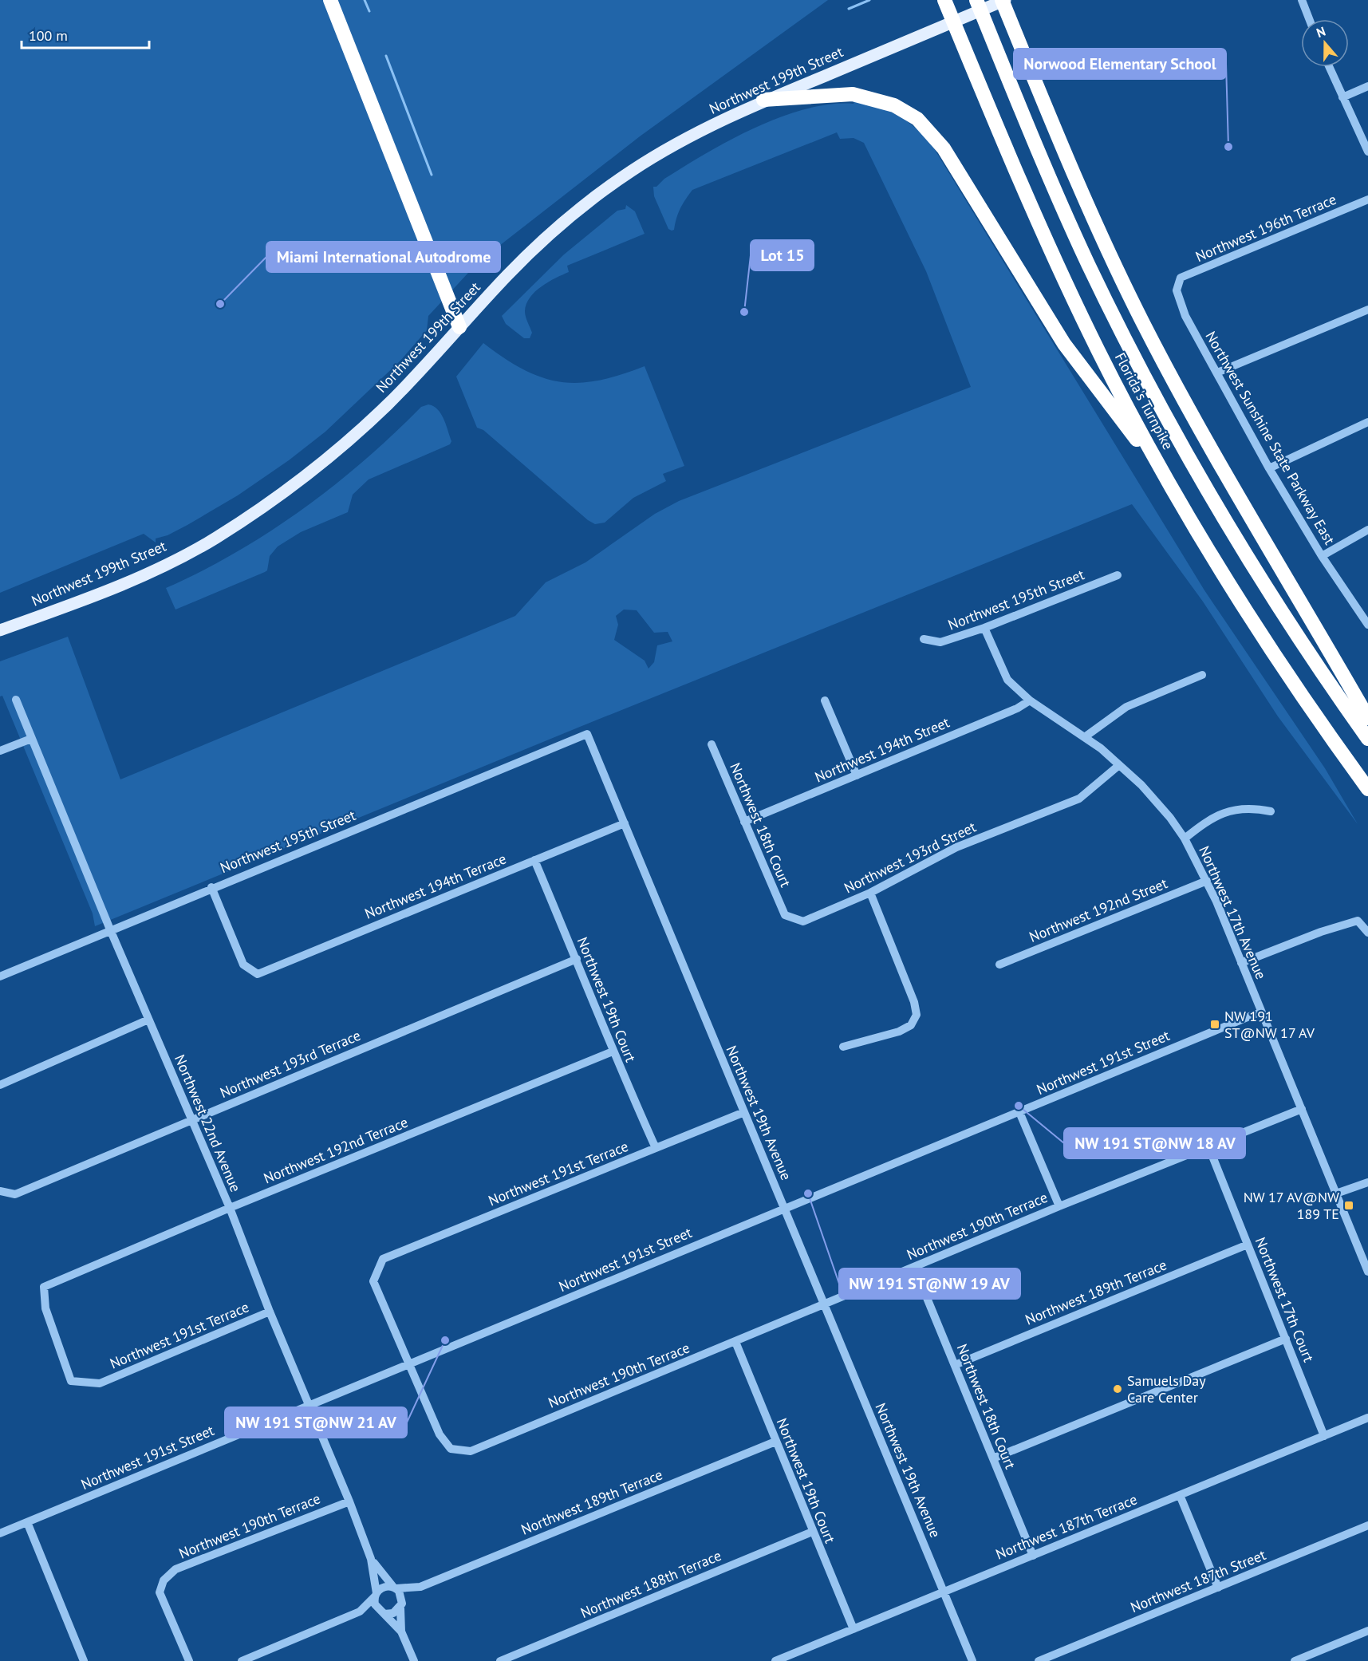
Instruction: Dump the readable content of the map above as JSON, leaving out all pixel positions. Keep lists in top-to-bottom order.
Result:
{
  "streets": {
    "highway": ["Florida's Turnpike"],
    "main road": ["Northwest 199th Street"],
    "street": [
      "Northwest 196th Terrace",
      "Northwest Sunshine State Parkway East",
      "Northwest 195th Street",
      "Northwest 194th Street",
      "Northwest 18th Court",
      "Northwest 193rd Street",
      "Northwest 194th Terrace",
      "Northwest 192nd Street",
      "Northwest 17th Avenue",
      "Northwest 19th Court",
      "Northwest 191st Street",
      "Northwest 193rd Terrace",
      "Northwest 19th Avenue",
      "Northwest 22nd Avenue",
      "Northwest 192nd Terrace",
      "Northwest 191st Terrace",
      "Northwest 190th Terrace",
      "Northwest 189th Terrace",
      "Northwest 17th Court",
      "Northwest 187th Terrace",
      "Northwest 187th Street",
      "Northwest 188th Terrace"
    ]
  },
  "crossings": [
    ["Northwest 196th Terrace", "Northwest Sunshine State Parkway East"],
    ["Northwest 195th Street", "Northwest 194th Terrace"],
    ["Northwest 195th Street", "Northwest 17th Avenue"],
    ["Northwest 195th Street", "Northwest 19th Avenue"],
    ["Northwest 195th Street", "Northwest 22nd Avenue"],
    ["Northwest 194th Street", "Northwest 18th Court"],
    ["Northwest 194th Street", "Northwest 17th Avenue"],
    ["Northwest 18th Court", "Northwest 193rd Street"],
    ["Northwest 18th Court", "Northwest 190th Terrace"],
    ["Northwest 18th Court", "Northwest 189th Terrace"],
    ["Northwest 18th Court", "Northwest 187th Terrace"],
    ["Northwest 193rd Street", "Northwest 17th Avenue"],
    ["Northwest 194th Terrace", "Northwest 19th Court"],
    ["Northwest 194th Terrace", "Northwest 19th Avenue"],
    ["Northwest 192nd Street", "Northwest 17th Avenue"],
    ["Northwest 17th Avenue", "Northwest 191st Street"],
    ["Northwest 17th Avenue", "Northwest 190th Terrace"],
    ["Northwest 19th Court", "Northwest 193rd Terrace"],
    ["Northwest 19th Court", "Northwest 192nd Terrace"],
    ["Northwest 19th Court", "Northwest 191st Terrace"],
    ["Northwest 19th Court", "Northwest 190th Terrace"],
    ["Northwest 19th Court", "Northwest 189th Terrace"],
    ["Northwest 19th Court", "Northwest 187th Terrace"],
    ["Northwest 19th Court", "Northwest 188th Terrace"],
    ["Northwest 191st Street", "Northwest 19th Avenue"],
    ["Northwest 191st Street", "Northwest 22nd Avenue"],
    ["Northwest 191st Street", "Northwest 191st Terrace"],
    ["Northwest 191st Street", "Northwest 190th Terrace"],
    ["Northwest 193rd Terrace", "Northwest 22nd Avenue"],
    ["Northwest 19th Avenue", "Northwest 191st Terrace"],
    ["Northwest 19th Avenue", "Northwest 190th Terrace"],
    ["Northwest 19th Avenue", "Northwest 187th Terrace"],
    ["Northwest 22nd Avenue", "Northwest 192nd Terrace"],
    ["Northwest 22nd Avenue", "Northwest 191st Terrace"],
    ["Northwest 22nd Avenue", "Northwest 190th Terrace"],
    ["Northwest 22nd Avenue", "Northwest 189th Terrace"],
    ["Northwest 192nd Terrace", "Northwest 191st Terrace"],
    ["Northwest 191st Terrace", "Northwest 190th Terrace"],
    ["Northwest 190th Terrace", "Northwest 17th Court"],
    ["Northwest 189th Terrace", "Northwest 17th Court"],
    ["Northwest 17th Court", "Northwest 187th Terrace"]
  ],
  "places": {
    "other": [
      "Norwood Elementary School",
      "Miami International Autodrome",
      "Lot 15",
      "NW 191 ST@NW 18 AV",
      "NW 191 ST@NW 19 AV",
      "NW 191 ST@NW 21 AV",
      "Samuels Day Care Center"
    ],
    "transit": ["NW 191 ST@NW 17 AV", "NW 17 AV@NW 189 TE"]
  },
  "scale_bar": "100 m",
  "north": "top"
}
